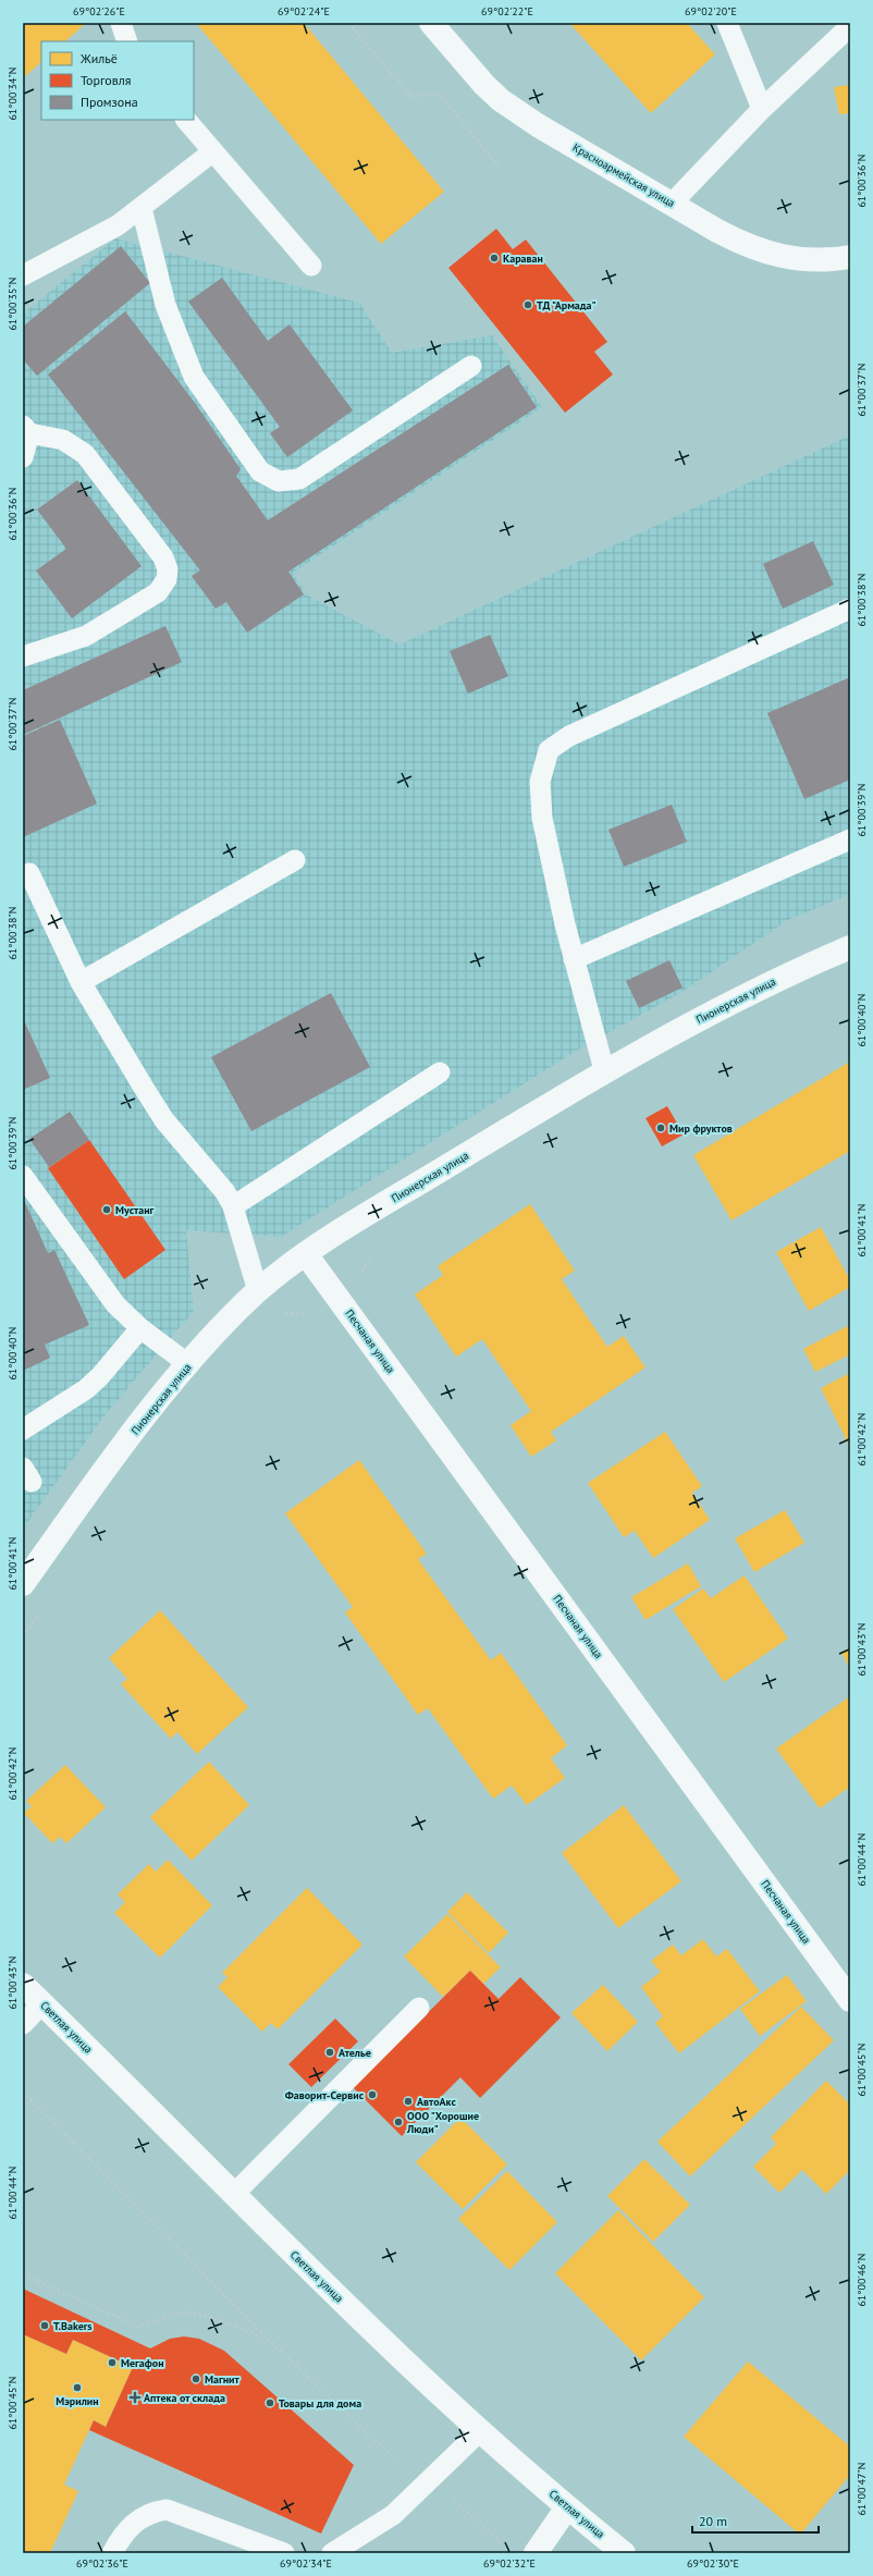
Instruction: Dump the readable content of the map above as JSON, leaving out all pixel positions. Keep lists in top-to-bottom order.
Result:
{
  "streets": {
    "street": [
      "Красноармейская улица",
      "Пионерская улица",
      "Песчаная улица",
      "Светлая улица"
    ]
  },
  "crossings": [
    ["Пионерская улица", "Песчаная улица"]
  ],
  "places": {
    "other": [
      "Караван",
      "ТД \"Армада\"",
      "Мир фруктов",
      "Мустанг",
      "Ателье",
      "Фаворит-Сервис",
      "АвтоАкс",
      "ООО \"Хорошие Люди\"",
      "T.Bakers",
      "Мегафон",
      "Магнит",
      "Мэрилин",
      "Товары для дома"
    ],
    "health": ["Аптека от склада"]
  },
  "legend": ["Жильё", "Торговля", "Промзона"],
  "scale_bar": "20 m",
  "coordinates": [
    "69°02'26\"E",
    "69°02'24\"E",
    "69°02'22\"E",
    "69°02'20\"E",
    "61°00'34\"N",
    "61°00'36\"N",
    "61°00'35\"N",
    "61°00'37\"N",
    "61°00'38\"N",
    "61°00'39\"N",
    "61°00'40\"N",
    "61°00'41\"N",
    "61°00'42\"N",
    "61°00'43\"N",
    "61°00'44\"N",
    "61°00'45\"N",
    "61°00'46\"N",
    "61°00'47\"N",
    "69°02'36\"E",
    "69°02'34\"E",
    "69°02'32\"E",
    "69°02'30\"E"
  ]
}
